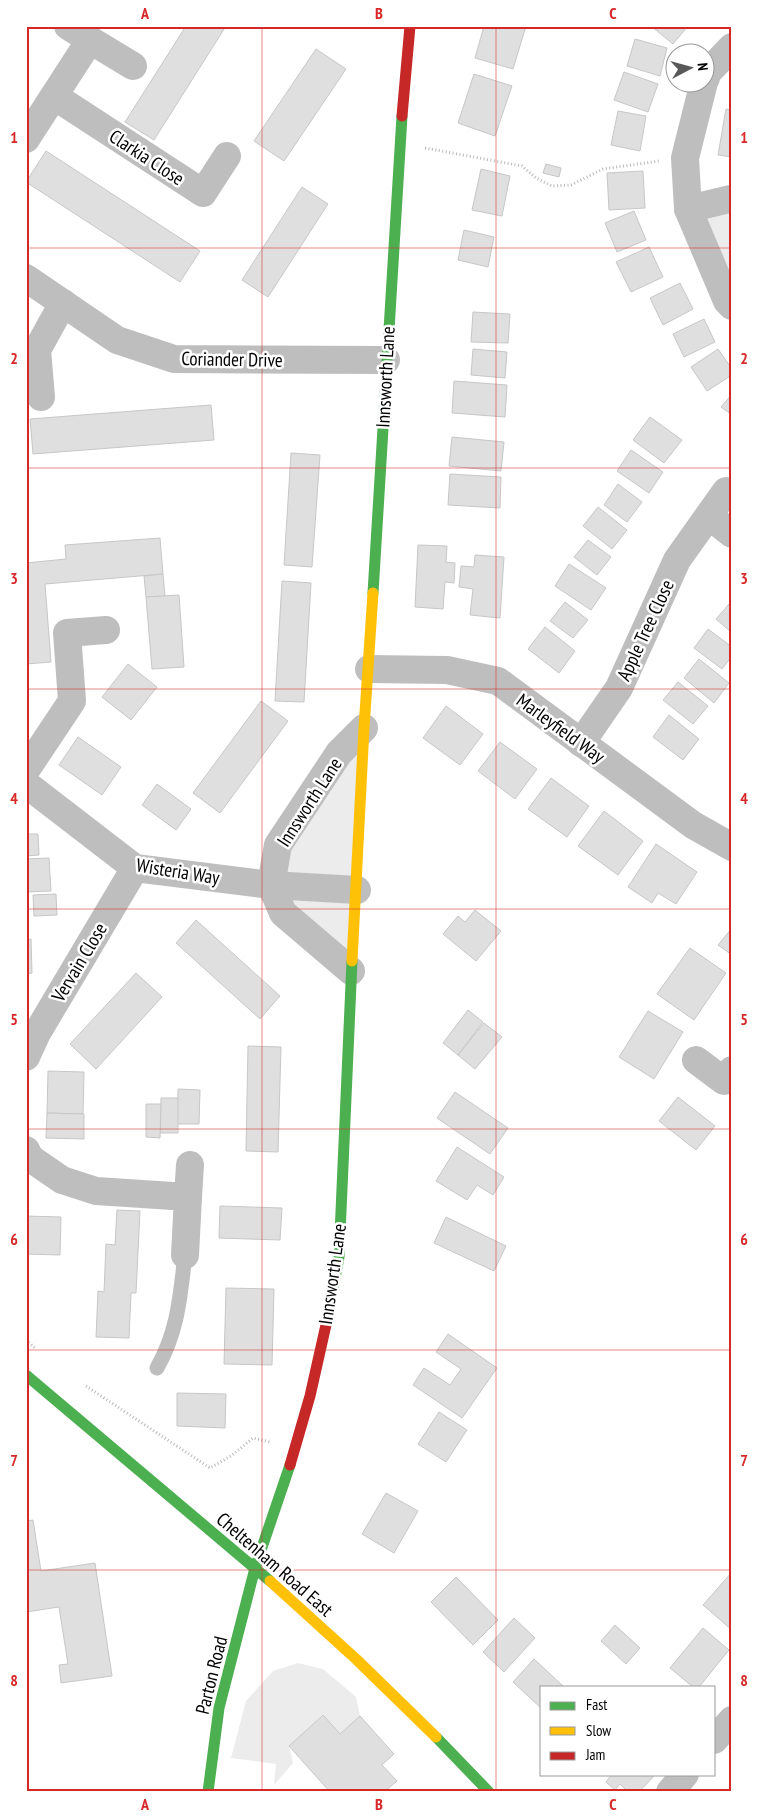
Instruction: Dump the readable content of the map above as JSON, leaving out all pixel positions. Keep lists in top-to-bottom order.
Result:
{
  "streets": {
    "street": [
      "Clarkia Close",
      "Coriander Drive",
      "Innsworth Lane",
      "Apple Tree Close",
      "Marleyfield Way",
      "Wisteria Way",
      "Vervain Close",
      "Cheltenham Road East",
      "Parton Road"
    ]
  },
  "crossings": [
    ["Coriander Drive", "Innsworth Lane"],
    ["Innsworth Lane", "Marleyfield Way"],
    ["Innsworth Lane", "Wisteria Way"],
    ["Innsworth Lane", "Cheltenham Road East"],
    ["Innsworth Lane", "Parton Road"],
    ["Apple Tree Close", "Marleyfield Way"],
    ["Wisteria Way", "Vervain Close"],
    ["Cheltenham Road East", "Parton Road"]
  ],
  "legend": ["Fast", "Slow", "Jam"],
  "north": "right",
  "grid": {
    "columns": ["A", "B", "C"],
    "rows": [
      "1",
      "2",
      "3",
      "4",
      "5",
      "6",
      "7",
      "8"
    ]
  }
}
